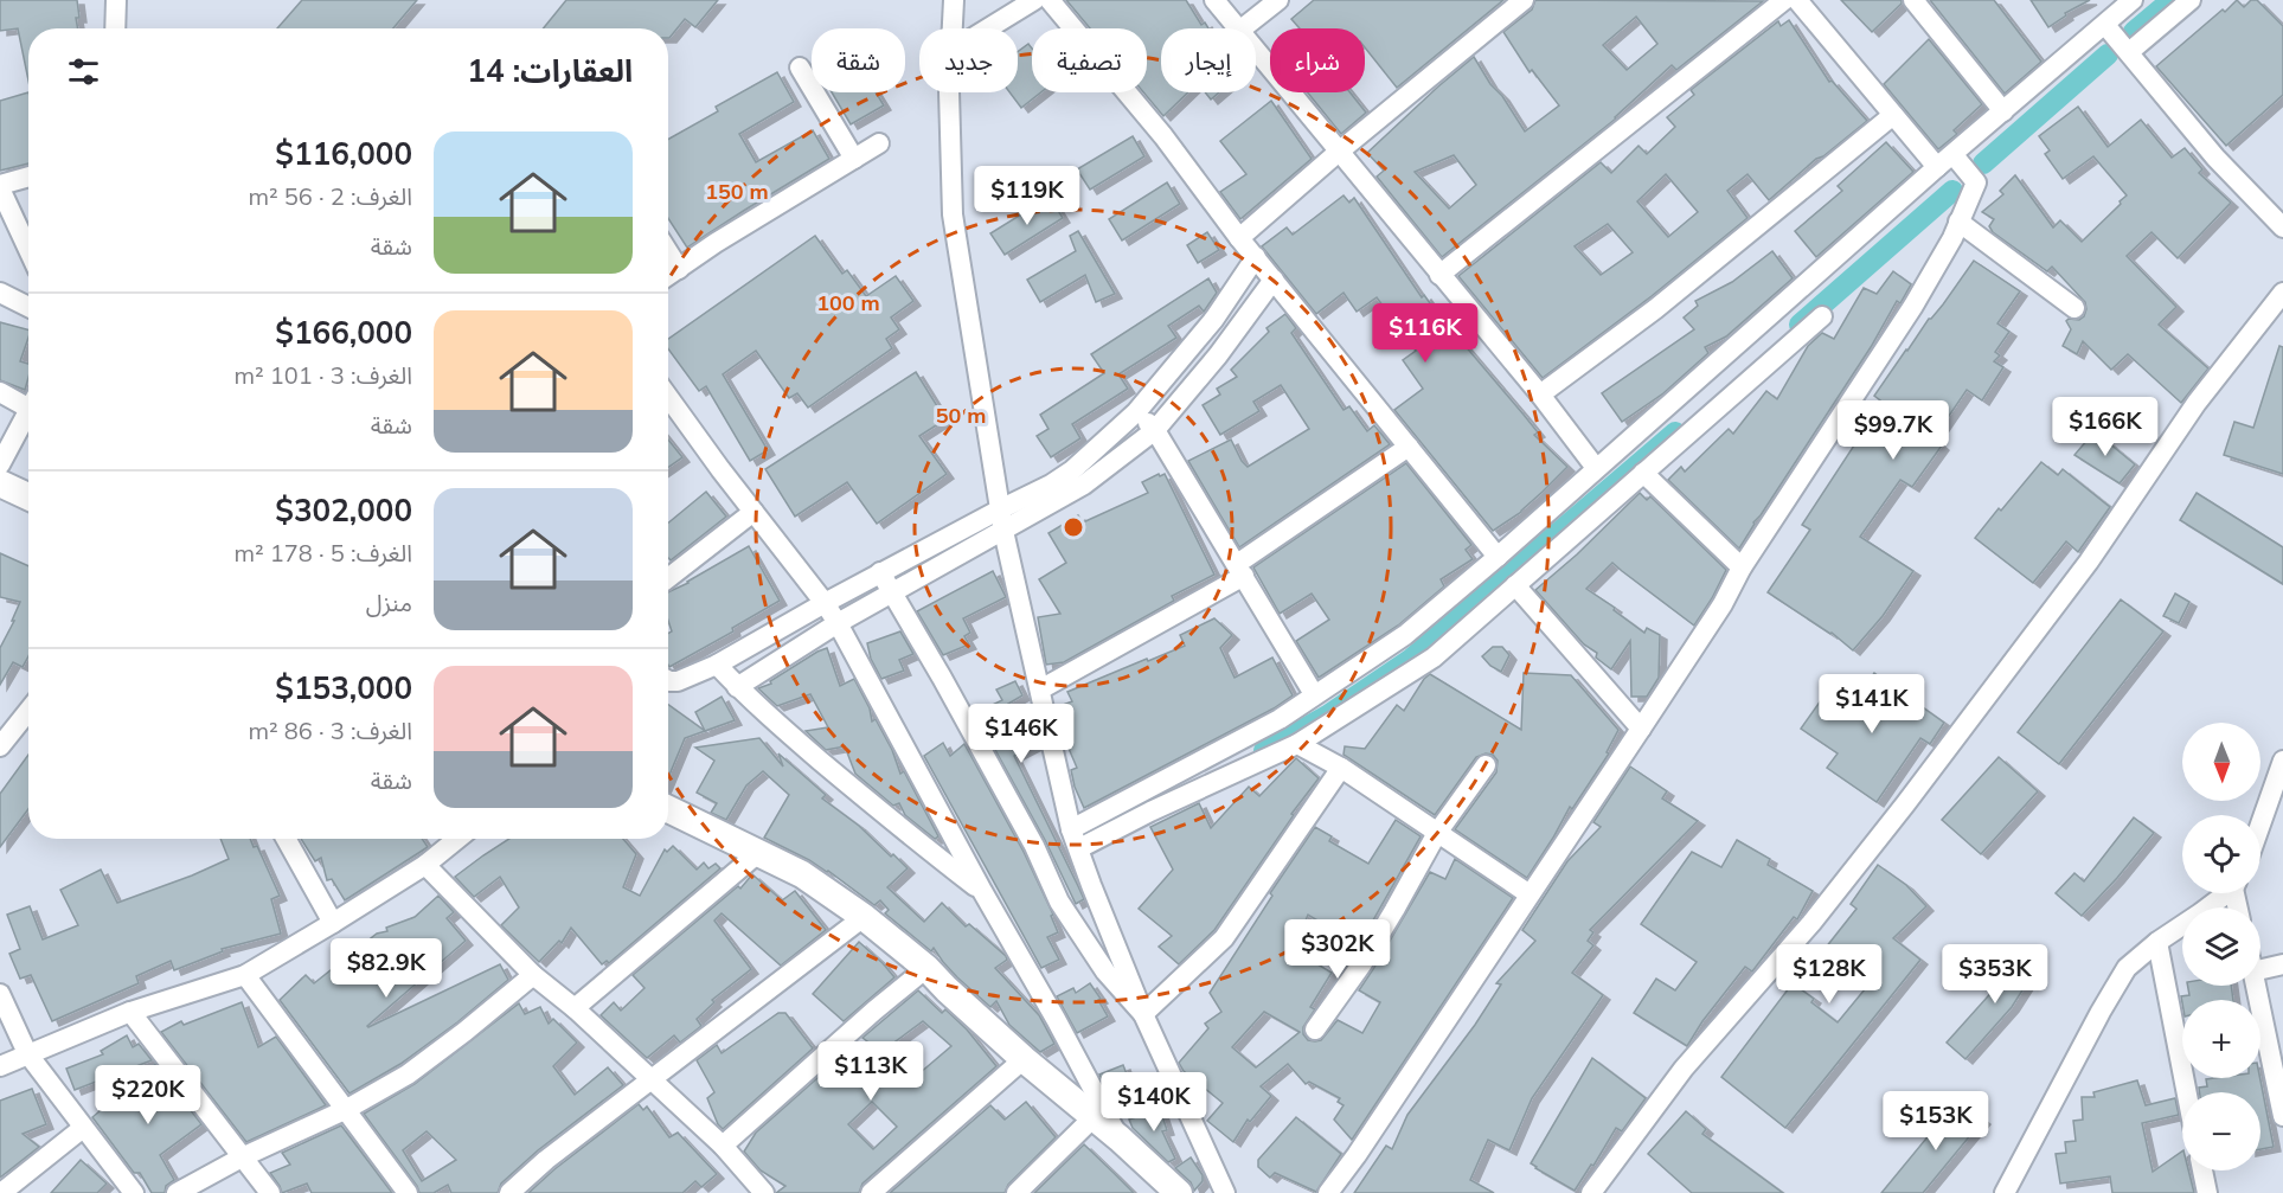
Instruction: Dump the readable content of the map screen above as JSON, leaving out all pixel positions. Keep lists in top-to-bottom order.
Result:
{
  "north": "bottom",
  "page": {
    "chip": [
      "شراء",
      "إيجار",
      "تصفية",
      "جديد",
      "شقة"
    ],
    "heading": "العقارات: 14",
    "list": [
      {
        "name": "$116,000",
        "note": "الغرف: 2 · 56 m² · شقة"
      },
      {
        "name": "$166,000",
        "note": "الغرف: 3 · 101 m² · شقة"
      },
      {
        "name": "$302,000",
        "note": "الغرف: 5 · 178 m² · منزل"
      },
      {
        "name": "$153,000",
        "note": "الغرف: 3 · 86 m² · شقة"
      }
    ],
    "price": [
      "$119K",
      "$116K",
      "$166K",
      "$99.7K",
      "$141K",
      "$146K",
      "$302K",
      "$82.9K",
      "$128K",
      "$353K",
      "$113K",
      "$220K",
      "$140K",
      "$153K"
    ],
    "map_buttons": ["+", "−"]
  },
  "rings": ["150 m", "100 m", "50 m"]
}
